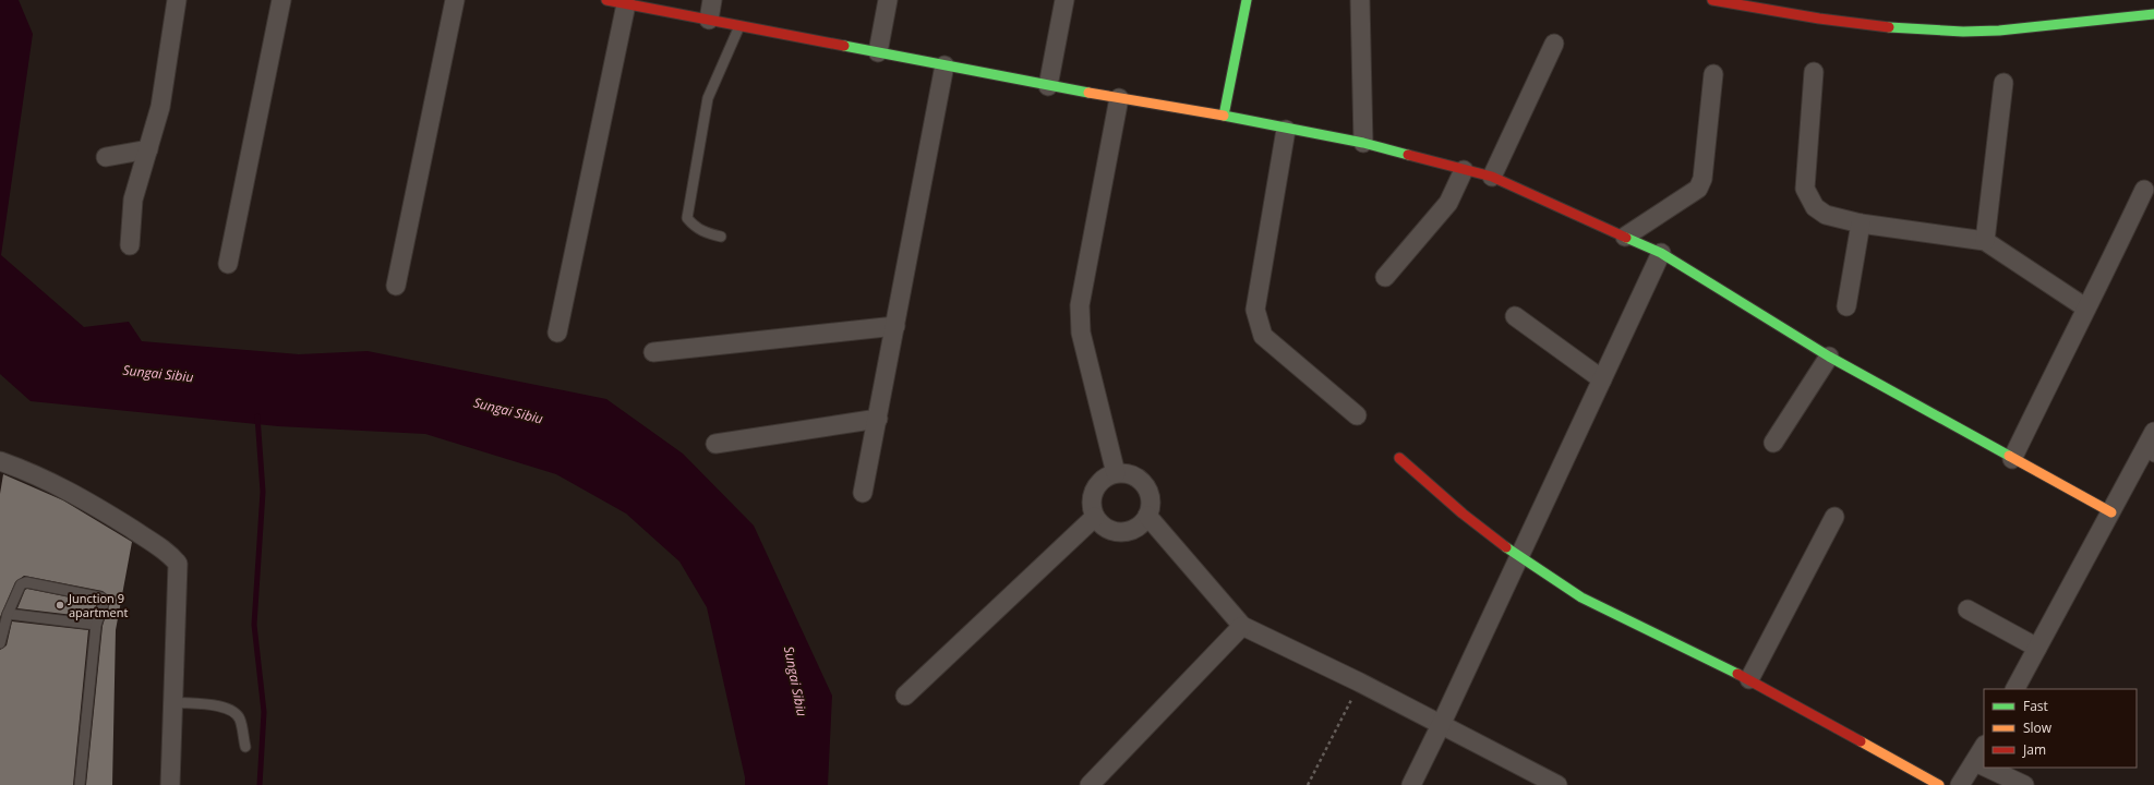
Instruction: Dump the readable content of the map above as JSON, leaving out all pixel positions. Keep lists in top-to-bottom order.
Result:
{
  "water": ["Sungai Sibiu"],
  "places": ["Junction 9 apartment"],
  "legend": ["Fast", "Slow", "Jam"]
}
